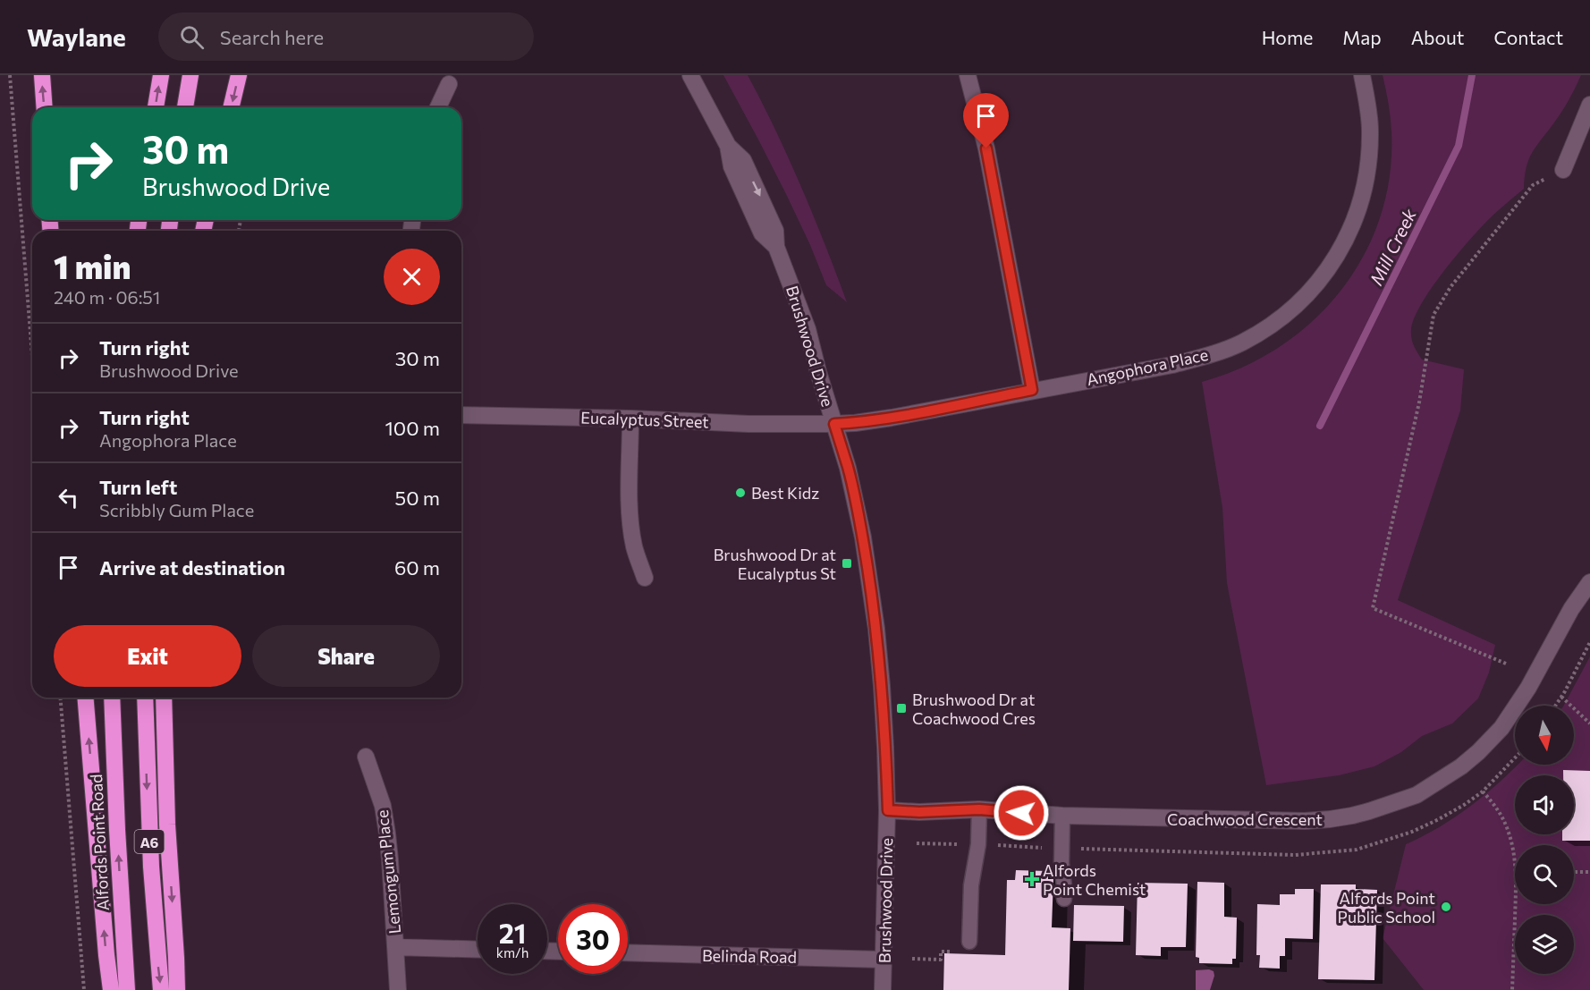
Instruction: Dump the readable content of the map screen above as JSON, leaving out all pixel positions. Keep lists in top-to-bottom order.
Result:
{
  "streets": {
    "highway": ["A6", "Alfords Point Road"],
    "street": [
      "Brushwood Drive",
      "Angophora Place",
      "Eucalyptus Street",
      "Coachwood Crescent",
      "Lemongum Place",
      "Belinda Road"
    ]
  },
  "crossings": [
    ["Brushwood Drive", "Angophora Place"],
    ["Brushwood Drive", "Eucalyptus Street"],
    ["Brushwood Drive", "Coachwood Crescent"],
    ["Brushwood Drive", "Belinda Road"],
    ["Angophora Place", "Eucalyptus Street"]
  ],
  "water": ["Mill Creek"],
  "places": {
    "other": ["Best Kidz", "Alfords Point Public School"],
    "transit": ["Brushwood Dr at Eucalyptus St", "Brushwood Dr at Coachwood Cres"],
    "health": ["Alfords Point Chemist"]
  },
  "north": "bottom",
  "page": {
    "header": "Waylane",
    "search": "Search here",
    "nav": [
      "Home",
      "Map",
      "About",
      "Contact"
    ],
    "turn": ["30 m", "Brushwood Drive"],
    "heading": ["1 min", "240 m · 06:51"],
    "list": [
      {
        "name": "Turn right",
        "note": "Brushwood Drive",
        "value": "30 m"
      },
      {
        "name": "Turn right",
        "note": "Angophora Place",
        "value": "100 m"
      },
      {
        "name": "Turn left",
        "note": "Scribbly Gum Place",
        "value": "50 m"
      },
      {
        "name": "Arrive at destination",
        "value": "60 m"
      }
    ],
    "buttons": ["Exit", "Share"],
    "speed": "21 km/h",
    "limit": "30"
  }
}
